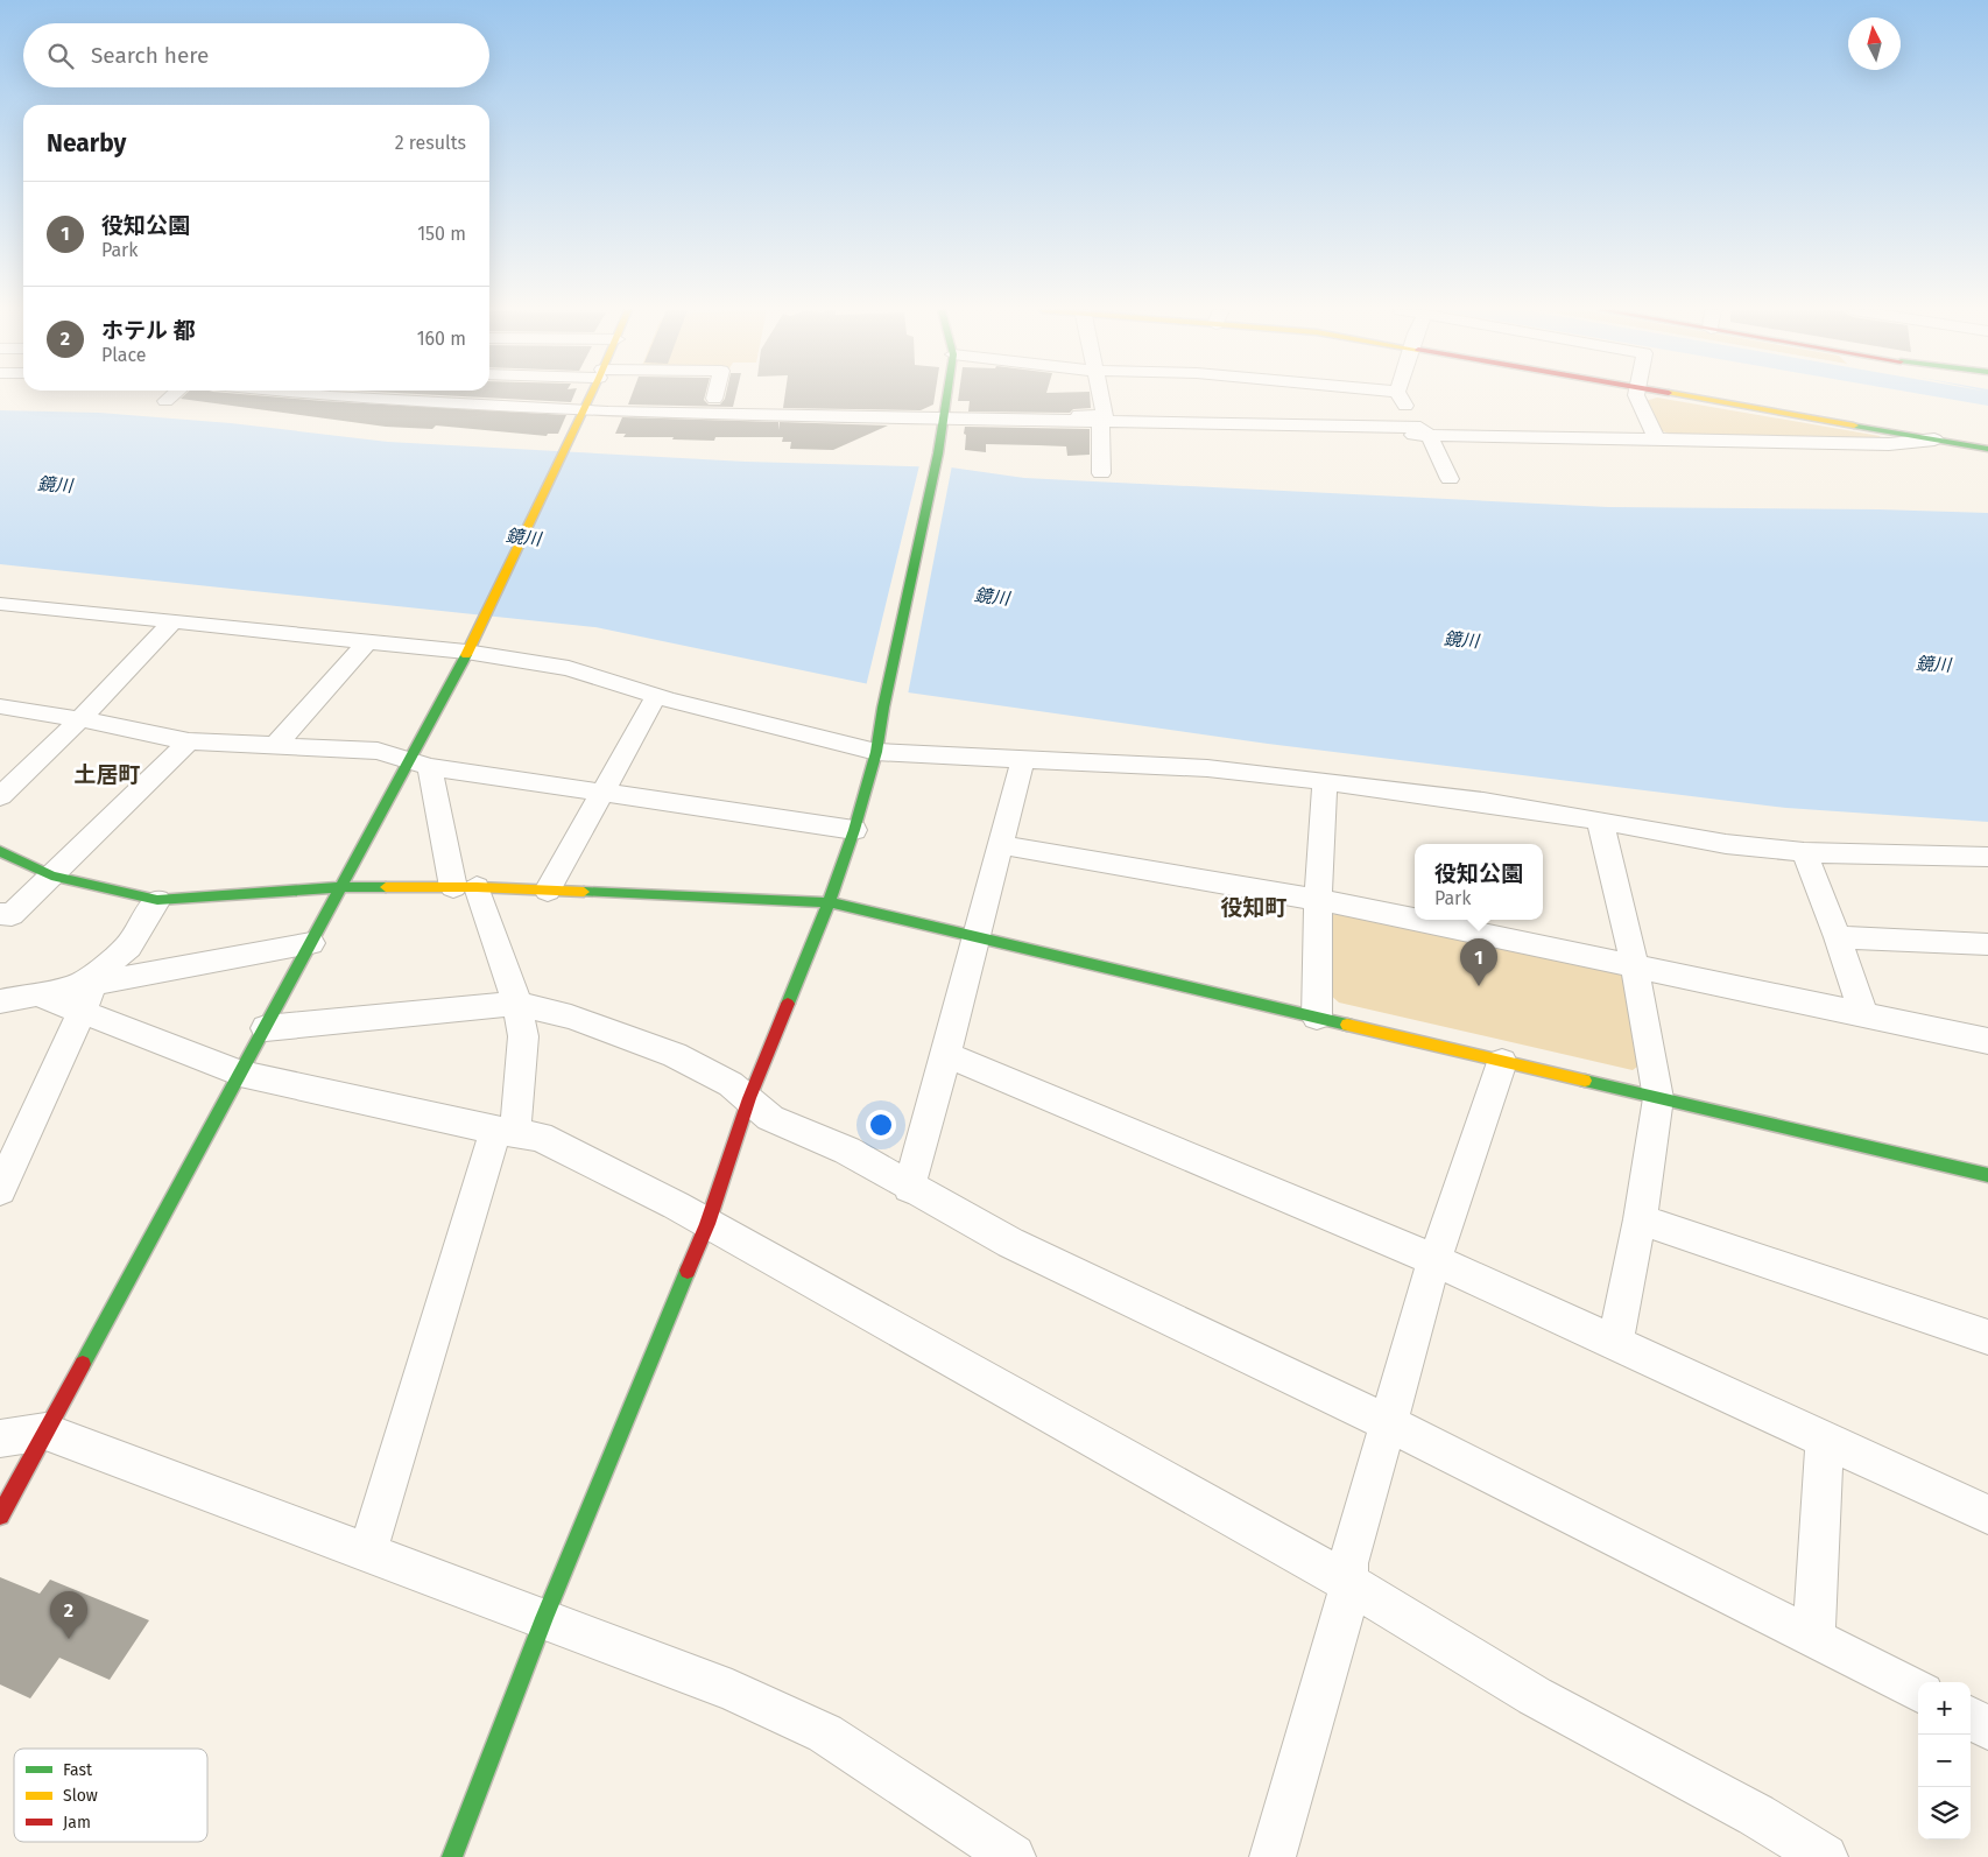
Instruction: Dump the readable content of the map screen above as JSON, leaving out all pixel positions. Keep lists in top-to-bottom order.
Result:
{
  "districts": ["土居町", "役知町"],
  "water": ["鏡川"],
  "legend": ["Fast", "Slow", "Jam"],
  "north": "top",
  "page": {
    "search": "Search here",
    "heading": ["Nearby", "2 results"],
    "list": [
      {
        "mark": "1",
        "name": "役知公園",
        "note": "Park",
        "value": "150 m"
      },
      {
        "mark": "2",
        "name": "ホテル 都",
        "note": "Place",
        "value": "160 m"
      }
    ],
    "popup": ["役知公園", "Park"],
    "pins": ["1", "2"],
    "map_buttons": ["+", "−"]
  }
}
